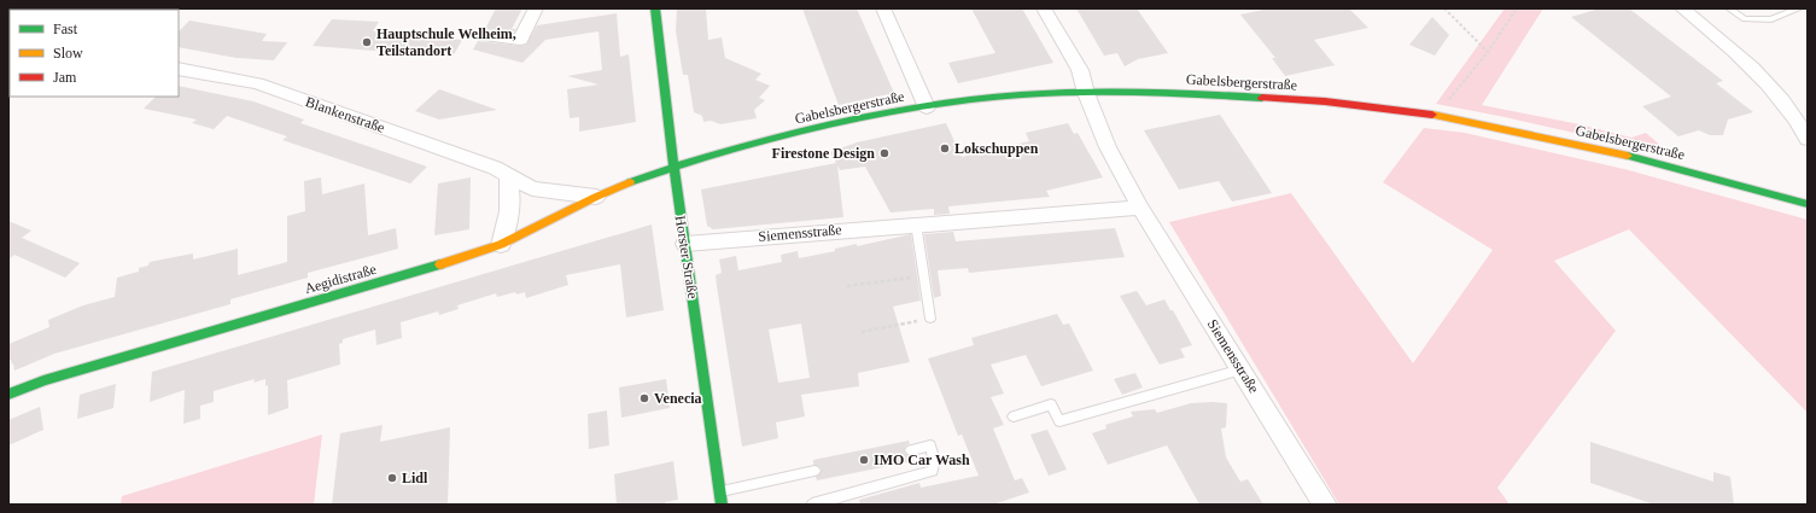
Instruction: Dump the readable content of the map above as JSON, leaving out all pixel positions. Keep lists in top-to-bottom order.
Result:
{
  "streets": {
    "street": [
      "Gabelsbergerstraße",
      "Blankenstraße",
      "Siemensstraße",
      "Horster Straße",
      "Aegidistraße"
    ]
  },
  "crossings": [
    ["Gabelsbergerstraße", "Siemensstraße"],
    ["Gabelsbergerstraße", "Horster Straße"],
    ["Gabelsbergerstraße", "Aegidistraße"],
    ["Blankenstraße", "Aegidistraße"],
    ["Siemensstraße", "Horster Straße"],
    ["Horster Straße", "Aegidistraße"]
  ],
  "places": [
    "Hauptschule Welheim, Teilstandort",
    "Lokschuppen",
    "Firestone Design",
    "Venecia",
    "IMO Car Wash",
    "Lidl"
  ],
  "legend": ["Fast", "Slow", "Jam"]
}
